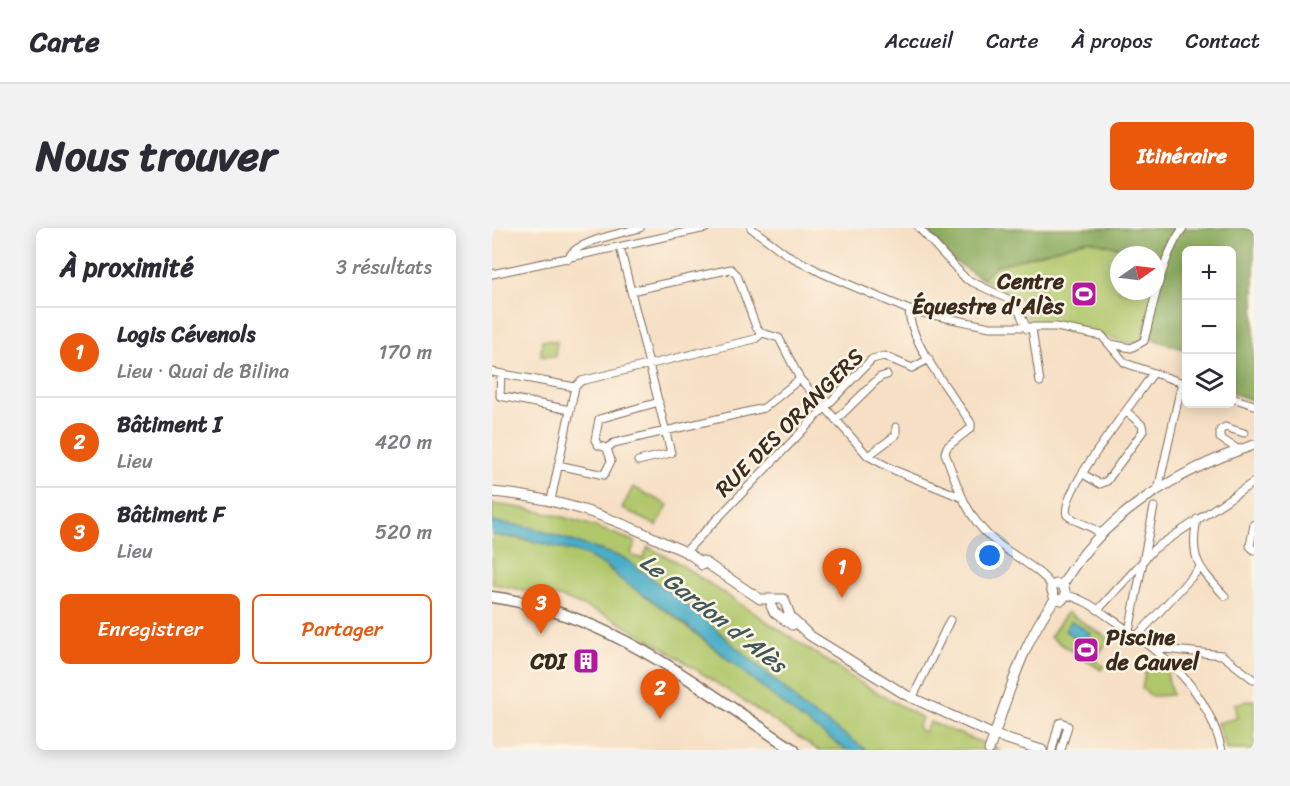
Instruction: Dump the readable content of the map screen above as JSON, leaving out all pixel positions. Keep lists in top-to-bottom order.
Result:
{
  "streets": {
    "street": ["RUE DES ORANGERS"]
  },
  "water": ["Le Gardon d'Alès"],
  "places": {
    "sports": ["Centre Équestre d'Alès", "Piscine de Cauvel"],
    "building": ["CDI"]
  },
  "north": "right",
  "page": {
    "header": "Carte",
    "nav": [
      "Accueil",
      "Carte",
      "À propos",
      "Contact"
    ],
    "title": "Nous trouver",
    "buttons": [
      "Itinéraire",
      ["Enregistrer", "Partager"]
    ],
    "heading": ["À proximité", "3 résultats"],
    "map_buttons": ["+", "−"],
    "list": [
      {
        "mark": "1",
        "name": "Logis Cévenols",
        "note": "Lieu · Quai de Bilina",
        "value": "170 m"
      },
      {
        "mark": "2",
        "name": "Bâtiment I",
        "note": "Lieu",
        "value": "420 m"
      },
      {
        "mark": "3",
        "name": "Bâtiment F",
        "note": "Lieu",
        "value": "520 m"
      }
    ],
    "pins": ["1", "3", "2"]
  }
}
